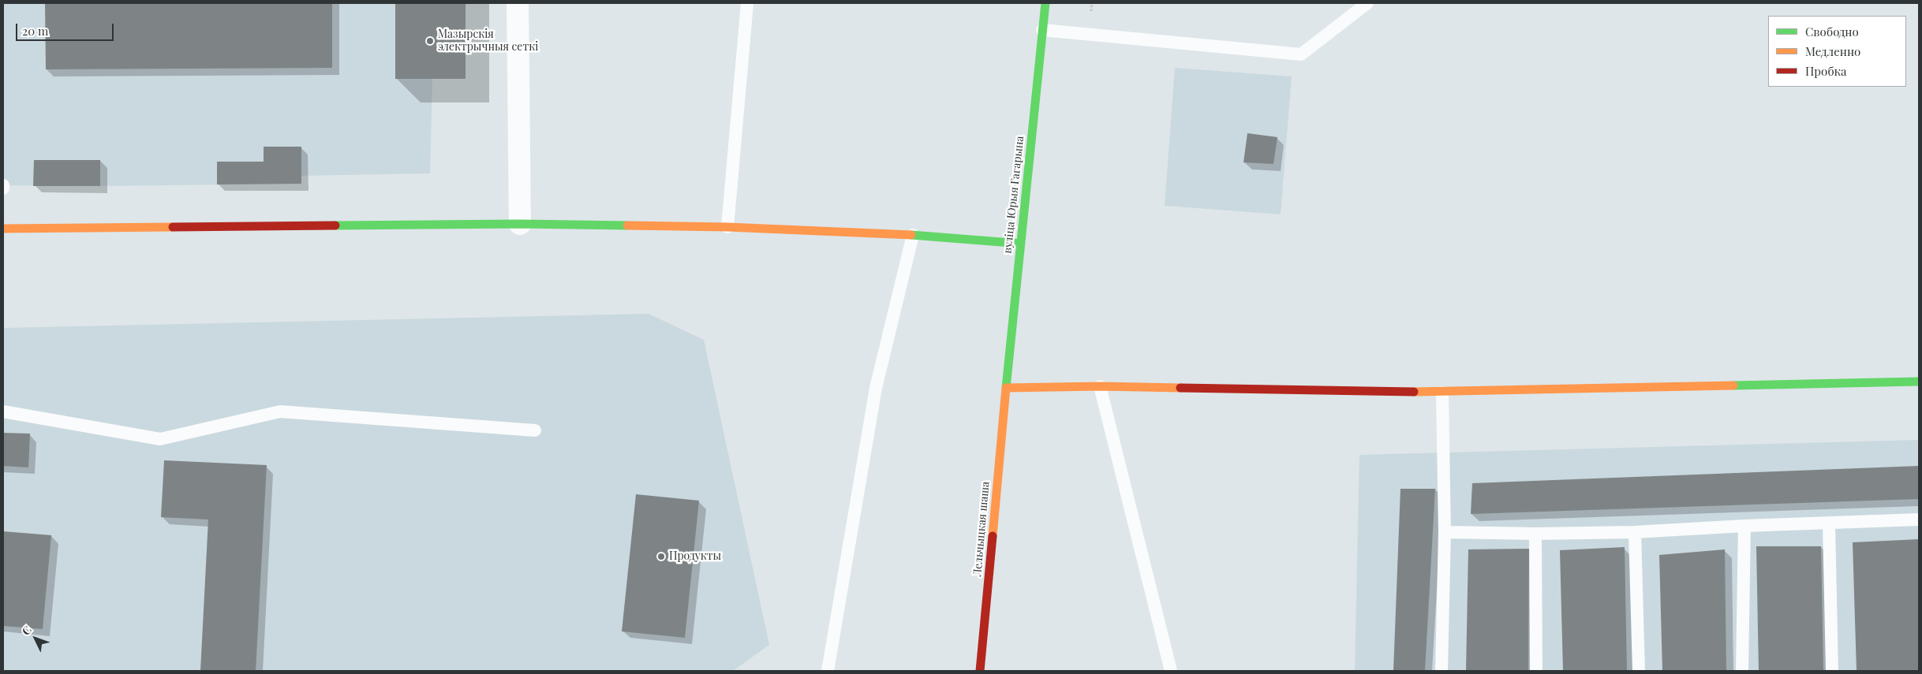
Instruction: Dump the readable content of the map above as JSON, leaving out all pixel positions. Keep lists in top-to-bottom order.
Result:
{
  "streets": {
    "main road": ["вуліца Юрыя Гагарына", "Лельчыцкая шаша"]
  },
  "crossings": [
    ["вуліца Юрыя Гагарына", "Лельчыцкая шаша"]
  ],
  "places": ["Мазырскія электрычныя сеткі", "Продукты"],
  "legend": ["Свободно", "Медленно", "Пробка"],
  "scale_bar": "20 m",
  "north": "top left"
}
